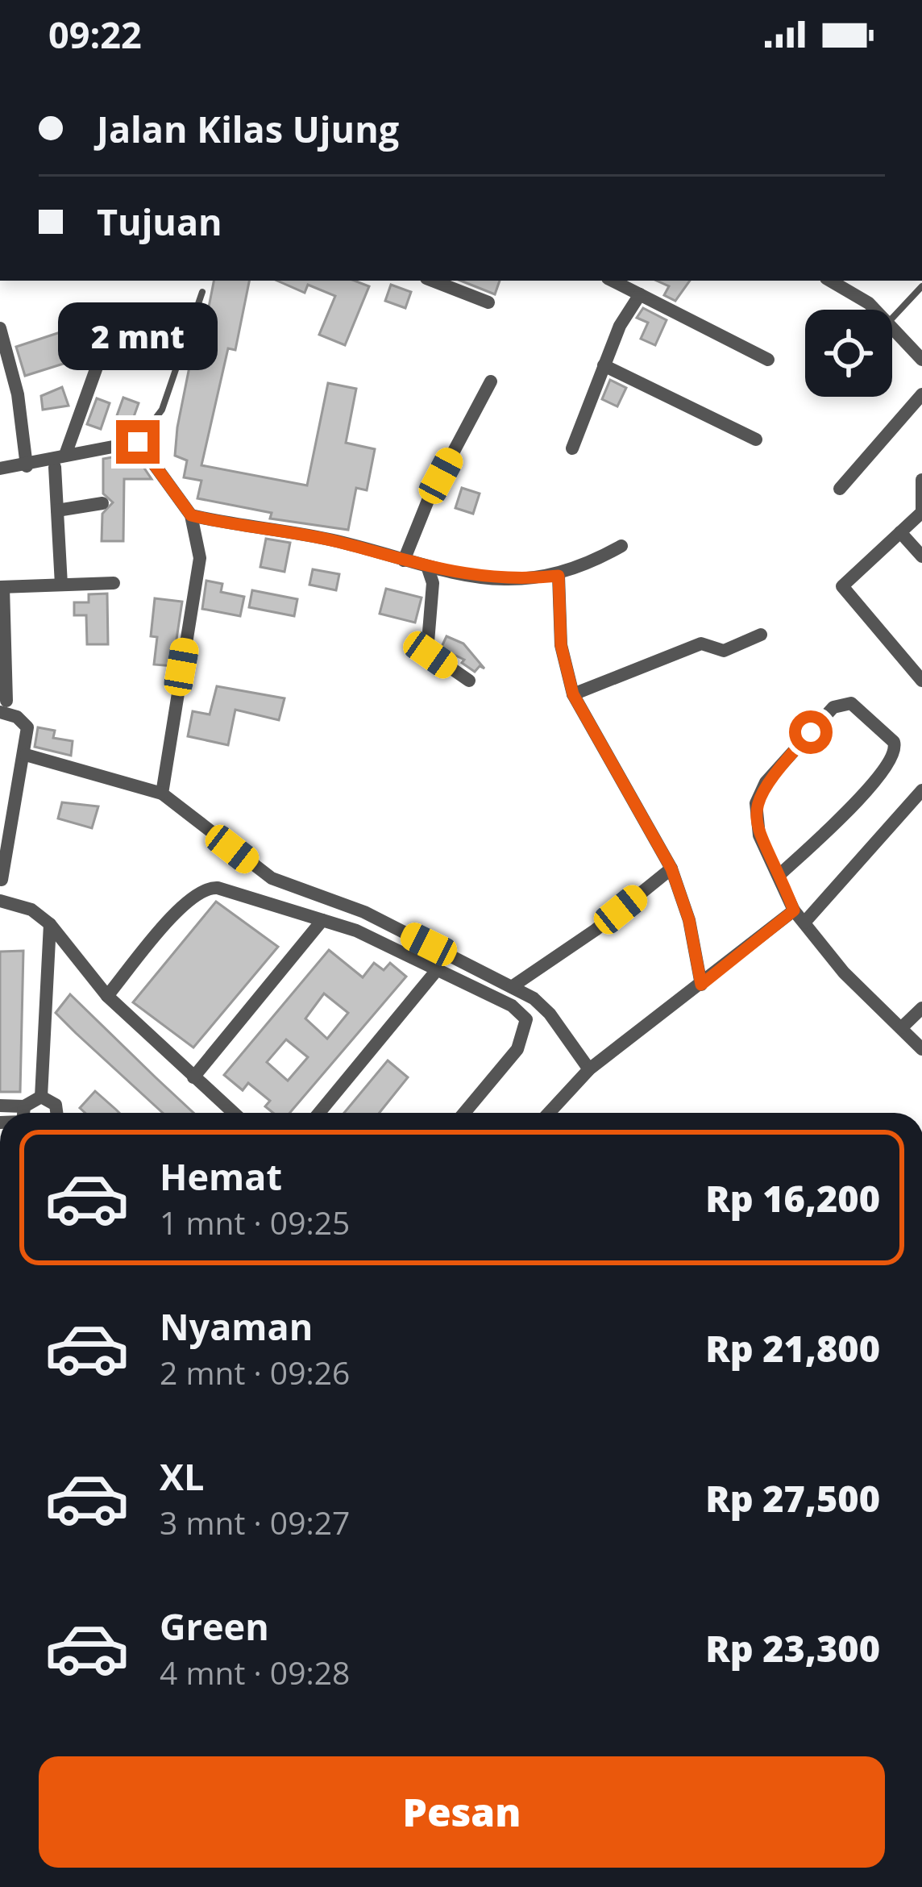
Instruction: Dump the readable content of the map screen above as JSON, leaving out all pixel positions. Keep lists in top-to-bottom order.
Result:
{
  "page": {
    "status": "09:22",
    "banner": ["Jalan Kilas Ujung", "Tujuan"],
    "bubble": "2 mnt",
    "list": [
      {
        "name": "Hemat",
        "note": "1 mnt · 09:25",
        "value": "Rp 16,200"
      },
      {
        "name": "Nyaman",
        "note": "2 mnt · 09:26",
        "value": "Rp 21,800"
      },
      {
        "name": "XL",
        "note": "3 mnt · 09:27",
        "value": "Rp 27,500"
      },
      {
        "name": "Green",
        "note": "4 mnt · 09:28",
        "value": "Rp 23,300"
      }
    ],
    "buttons": "Pesan"
  }
}
